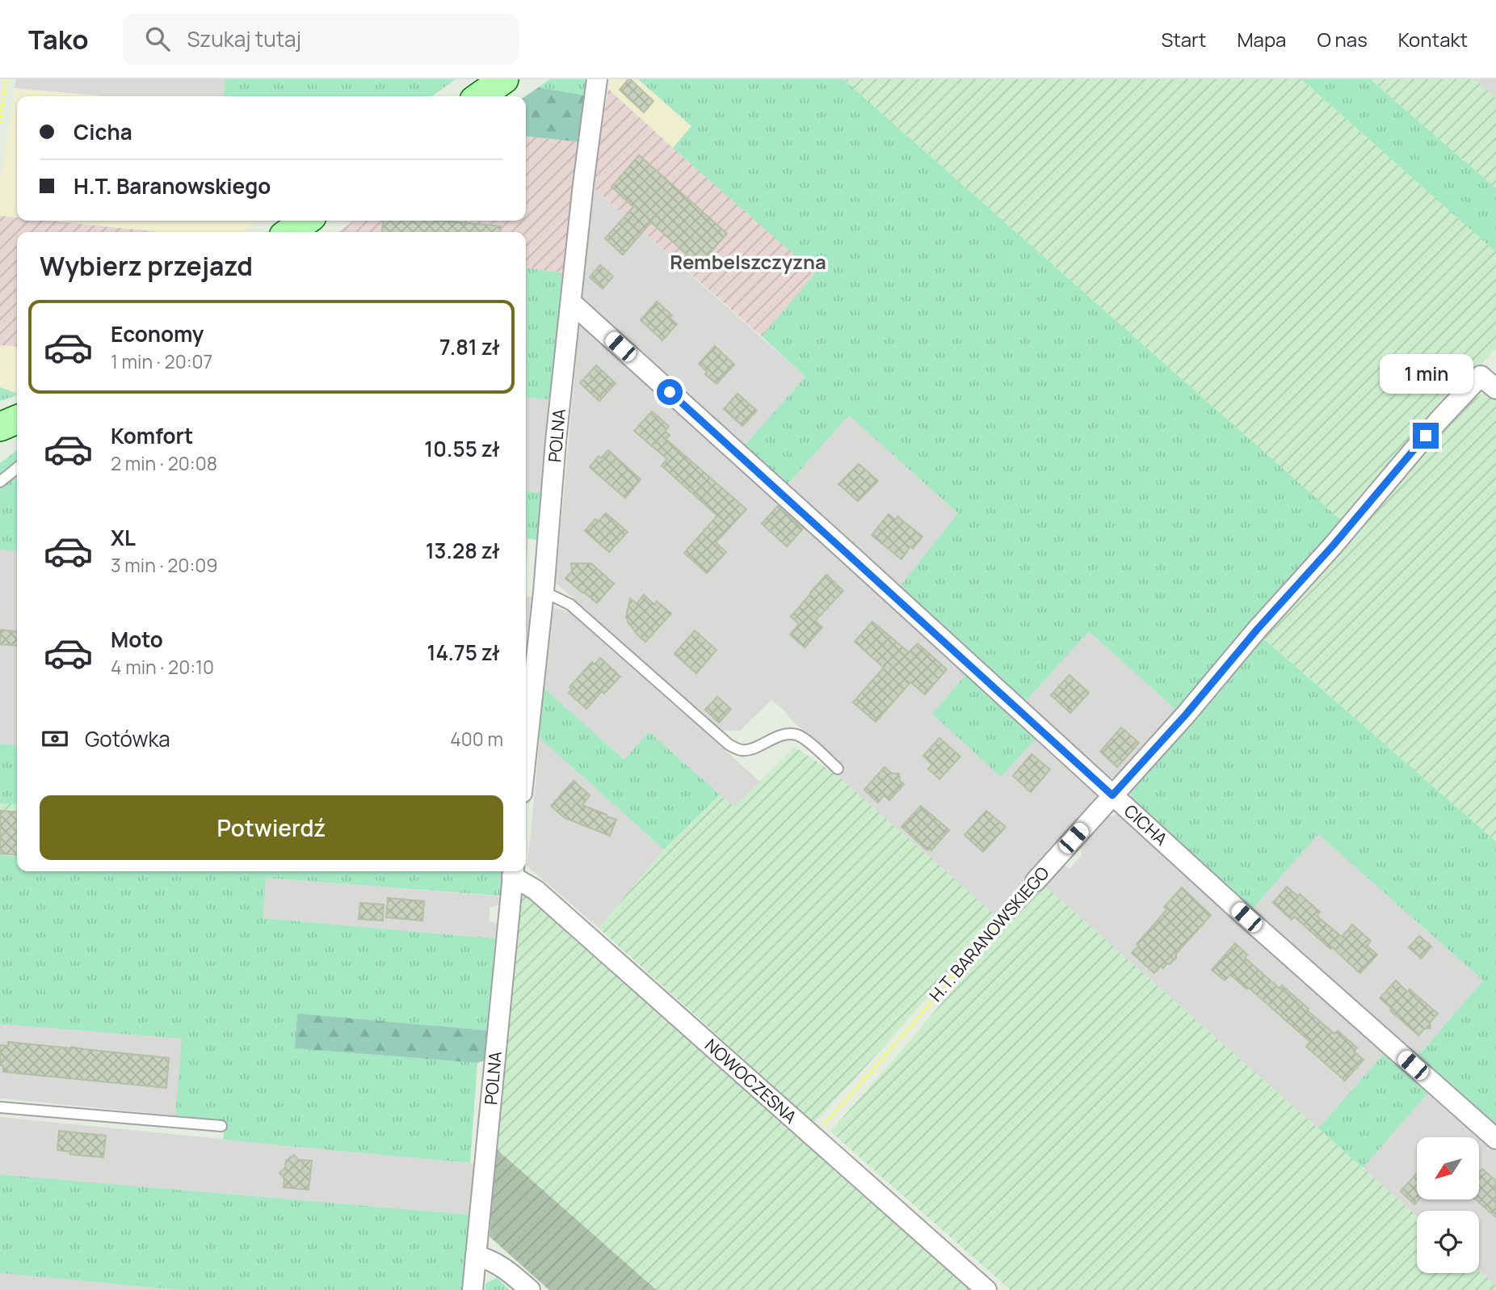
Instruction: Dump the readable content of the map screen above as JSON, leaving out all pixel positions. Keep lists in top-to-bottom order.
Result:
{
  "streets": {
    "street": [
      "POLNA",
      "CICHA",
      "H.T. BARANOWSKIEGO",
      "NOWOCZESNA"
    ]
  },
  "crossings": [
    ["POLNA", "CICHA"],
    ["POLNA", "NOWOCZESNA"],
    ["CICHA", "H.T. BARANOWSKIEGO"],
    ["H.T. BARANOWSKIEGO", "NOWOCZESNA"]
  ],
  "districts": ["Rembelszczyzna"],
  "north": "bottom left",
  "page": {
    "header": "Tako",
    "search": "Szukaj tutaj",
    "nav": [
      "Start",
      "Mapa",
      "O nas",
      "Kontakt"
    ],
    "banner": ["Cicha", "H.T. Baranowskiego"],
    "heading": "Wybierz przejazd",
    "list": [
      {
        "name": "Economy",
        "note": "1 min · 20:07",
        "value": "7.81 zł"
      },
      {
        "name": "Komfort",
        "note": "2 min · 20:08",
        "value": "10.55 zł"
      },
      {
        "name": "XL",
        "note": "3 min · 20:09",
        "value": "13.28 zł"
      },
      {
        "name": "Moto",
        "note": "4 min · 20:10",
        "value": "14.75 zł"
      }
    ],
    "bubble": "1 min",
    "pay": ["Gotówka", "400 m"],
    "buttons": "Potwierdź"
  }
}
